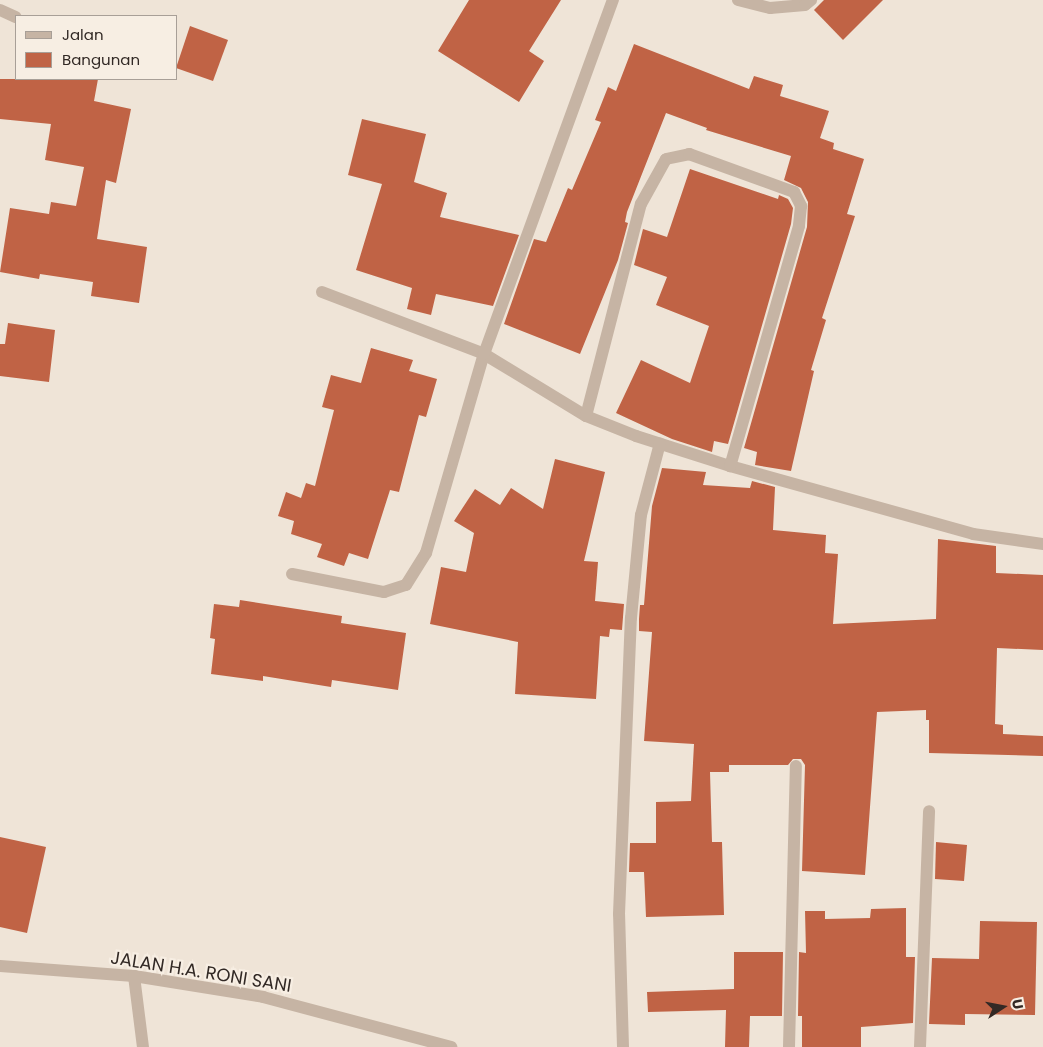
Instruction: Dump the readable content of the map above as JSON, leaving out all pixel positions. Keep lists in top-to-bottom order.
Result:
{
  "streets": {
    "street": ["JALAN H.A. RONI SANI"]
  },
  "legend": ["Jalan", "Bangunan"],
  "north": "right"
}
